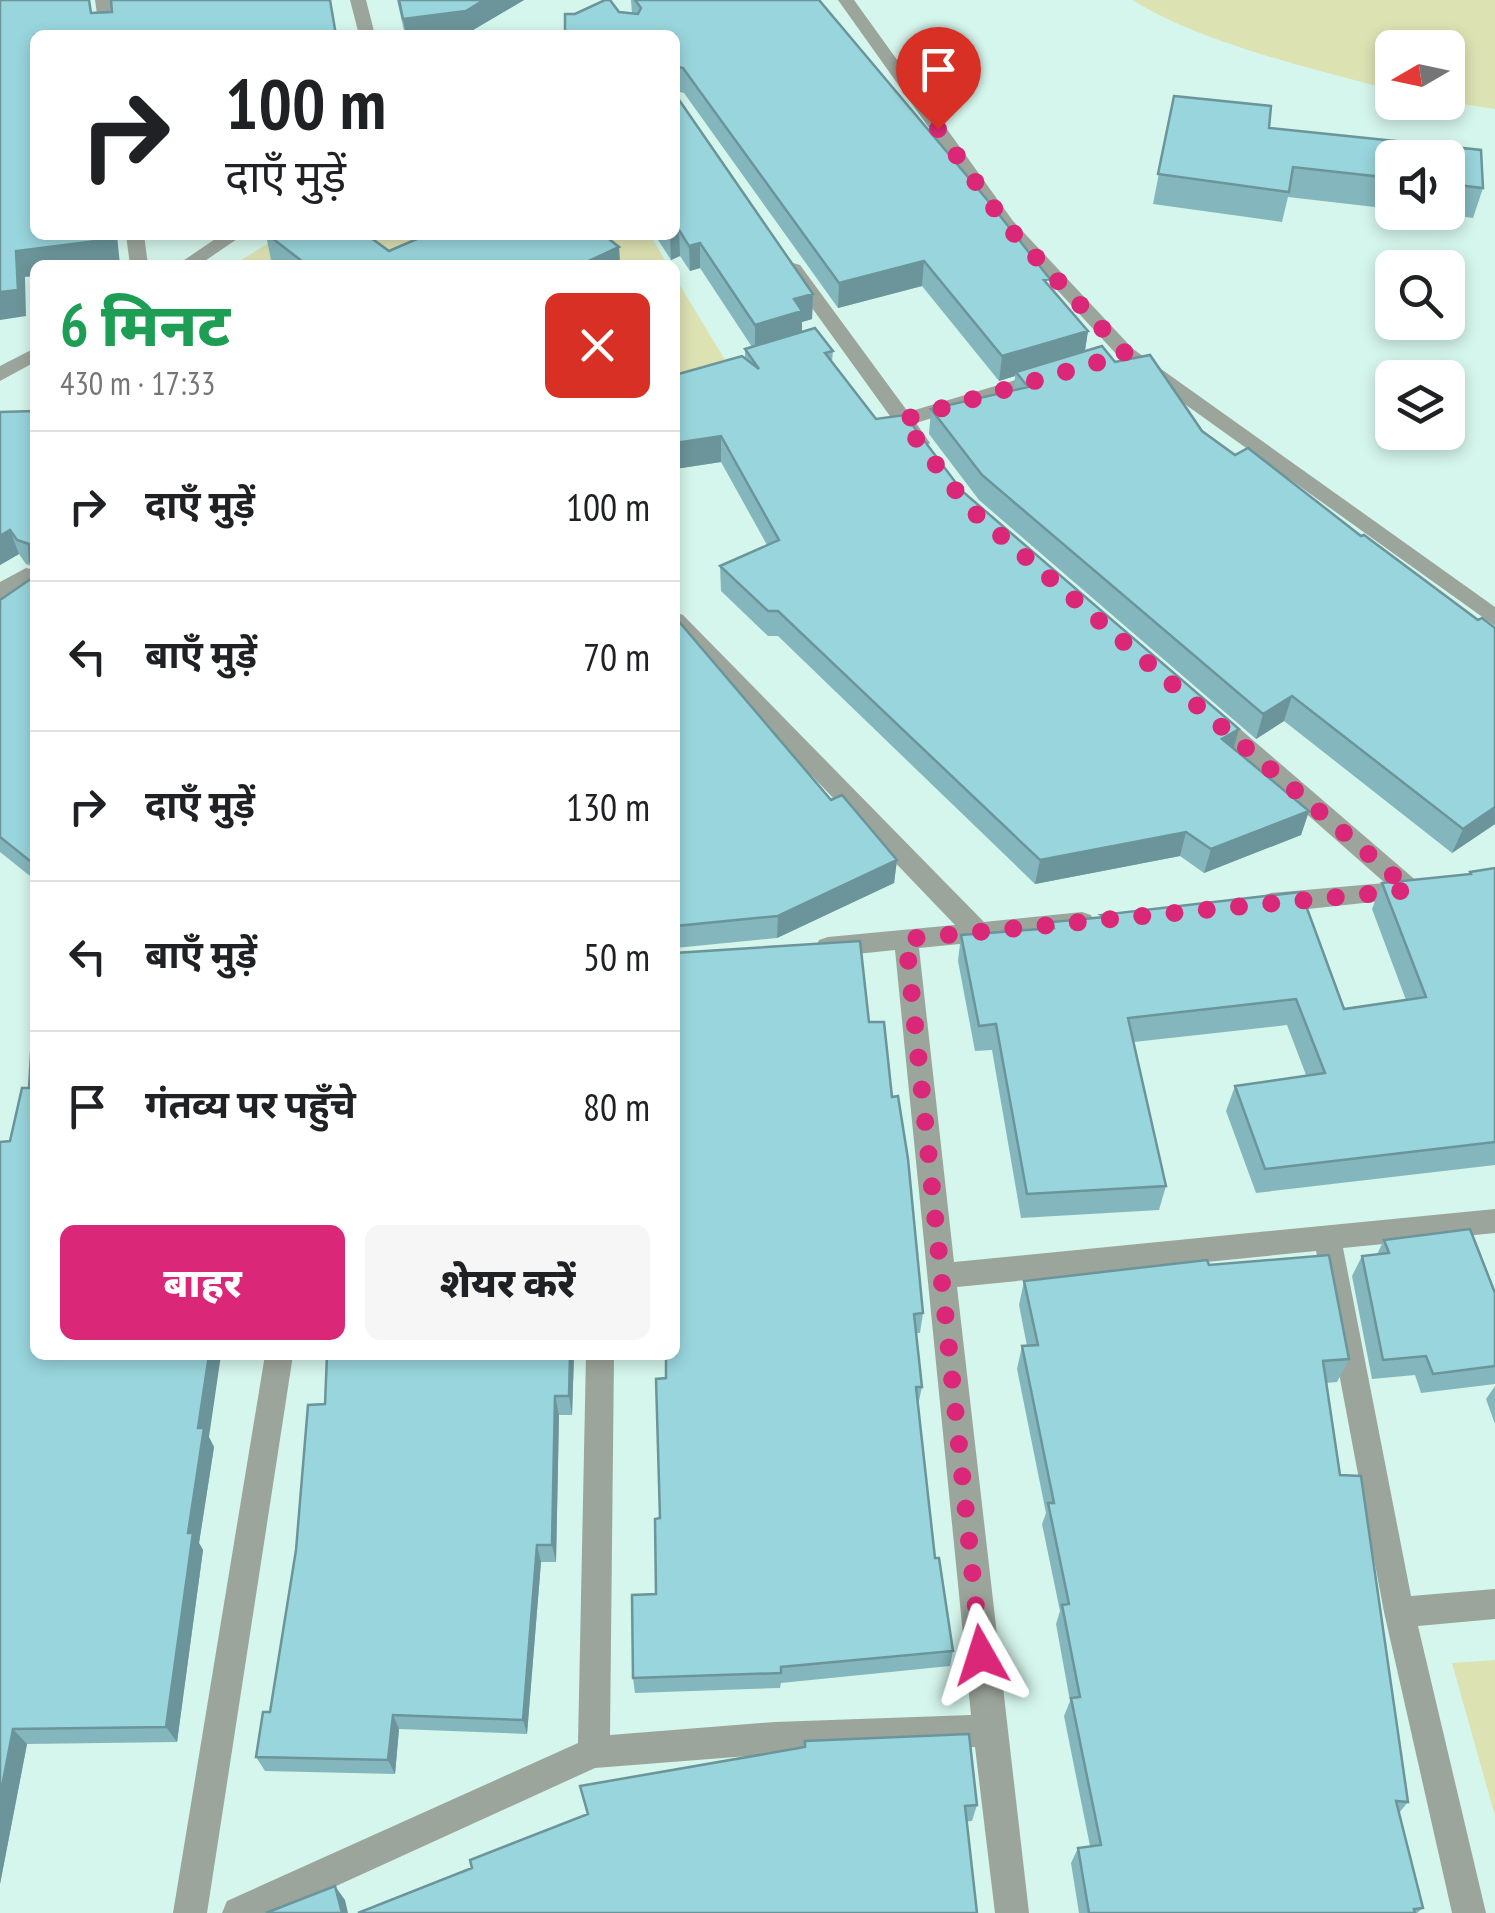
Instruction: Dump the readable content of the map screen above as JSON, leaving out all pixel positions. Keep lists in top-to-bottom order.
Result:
{
  "north": "left",
  "page": {
    "turn": ["100 m", "दाएँ मुड़ें"],
    "heading": ["6 मिनट", "430 m · 17:33"],
    "list": [
      {
        "name": "दाएँ मुड़ें",
        "value": "100 m"
      },
      {
        "name": "बाएँ मुड़ें",
        "value": "70 m"
      },
      {
        "name": "दाएँ मुड़ें",
        "value": "130 m"
      },
      {
        "name": "बाएँ मुड़ें",
        "value": "50 m"
      },
      {
        "name": "गंतव्य पर पहुँचे",
        "value": "80 m"
      }
    ],
    "buttons": ["बाहर", "शेयर करें"]
  }
}
